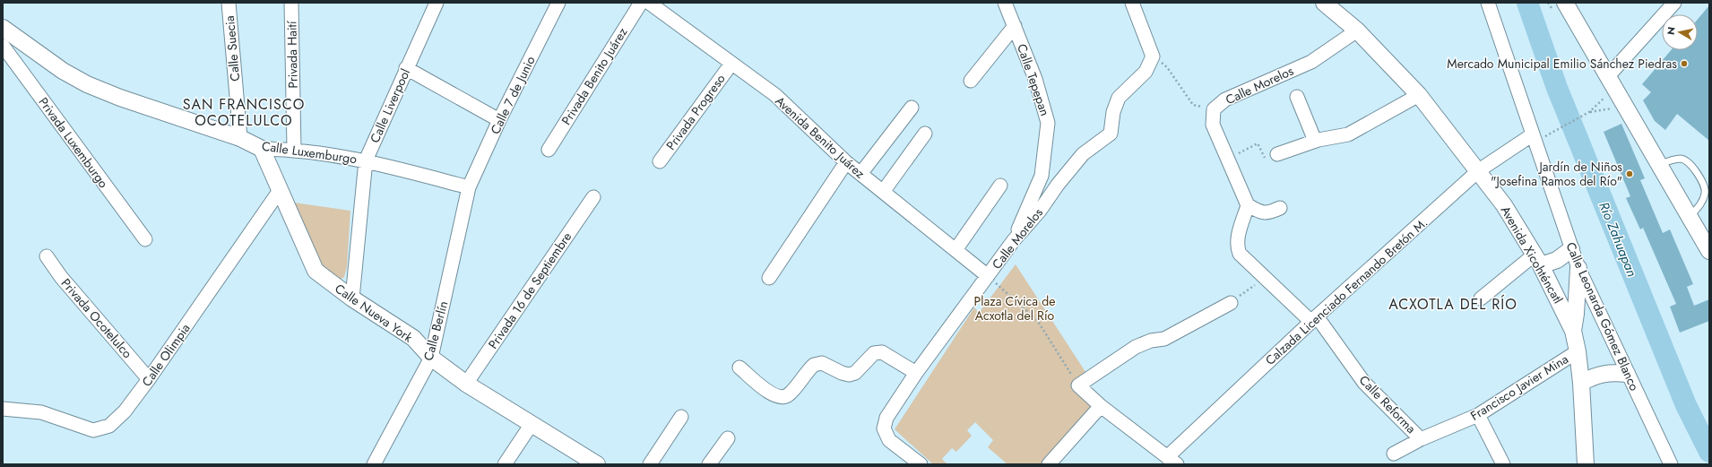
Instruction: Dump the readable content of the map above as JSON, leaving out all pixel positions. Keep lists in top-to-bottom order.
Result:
{
  "streets": {
    "street": [
      "Calle Suecia",
      "Privada Haití",
      "Privada Benito Juárez",
      "Calle Tepepan",
      "Calle Morelos",
      "Calle 7 de Junio",
      "Calle Liverpool",
      "Privada Progreso",
      "Avenida Benito Juárez",
      "Privada Luxemburgo",
      "Calle Luxemburgo",
      "Avenida Xicohténcatl",
      "Privada 16 de Septiembre",
      "Calzada Licenciado Fernando Bretón M.",
      "Calle Nueva York",
      "Calle Leonarda Gómez Blanco",
      "Privada Ocotelulco",
      "Calle Berlín",
      "Calle Olimpia",
      "Francisco Javier Mina",
      "Calle Reforma"
    ]
  },
  "crossings": [
    ["Calle Suecia", "Calle Luxemburgo"],
    ["Privada Haití", "Calle Luxemburgo"],
    ["Calle Tepepan", "Calle Morelos"],
    ["Calle Morelos", "Avenida Benito Juárez"],
    ["Calle Morelos", "Avenida Xicohténcatl"],
    ["Calle Morelos", "Calle Reforma"],
    ["Calle 7 de Junio", "Calle Luxemburgo"],
    ["Calle 7 de Junio", "Calle Berlín"],
    ["Calle Liverpool", "Calle Luxemburgo"],
    ["Calle Liverpool", "Calle Nueva York"],
    ["Privada Progreso", "Avenida Benito Juárez"],
    ["Calle Luxemburgo", "Calle Nueva York"],
    ["Calle Luxemburgo", "Calle Berlín"],
    ["Avenida Xicohténcatl", "Calzada Licenciado Fernando Bretón M."],
    ["Avenida Xicohténcatl", "Francisco Javier Mina"],
    ["Privada 16 de Septiembre", "Calle Nueva York"],
    ["Calzada Licenciado Fernando Bretón M.", "Calle Leonarda Gómez Blanco"],
    ["Calzada Licenciado Fernando Bretón M.", "Calle Reforma"],
    ["Calle Nueva York", "Calle Berlín"],
    ["Calle Nueva York", "Calle Olimpia"],
    ["Privada Ocotelulco", "Calle Olimpia"],
    ["Francisco Javier Mina", "Calle Reforma"]
  ],
  "districts": ["SAN FRANCISCO OCOTELULCO", "ACXOTLA DEL RÍO"],
  "water": ["Río Zahuapan"],
  "parks": ["Plaza Cívica de Acxotla del Río"],
  "places": ["Mercado Municipal Emilio Sánchez Piedras", "Jardín de Niños \"Josefina Ramos del Río\""],
  "north": "left"
}
